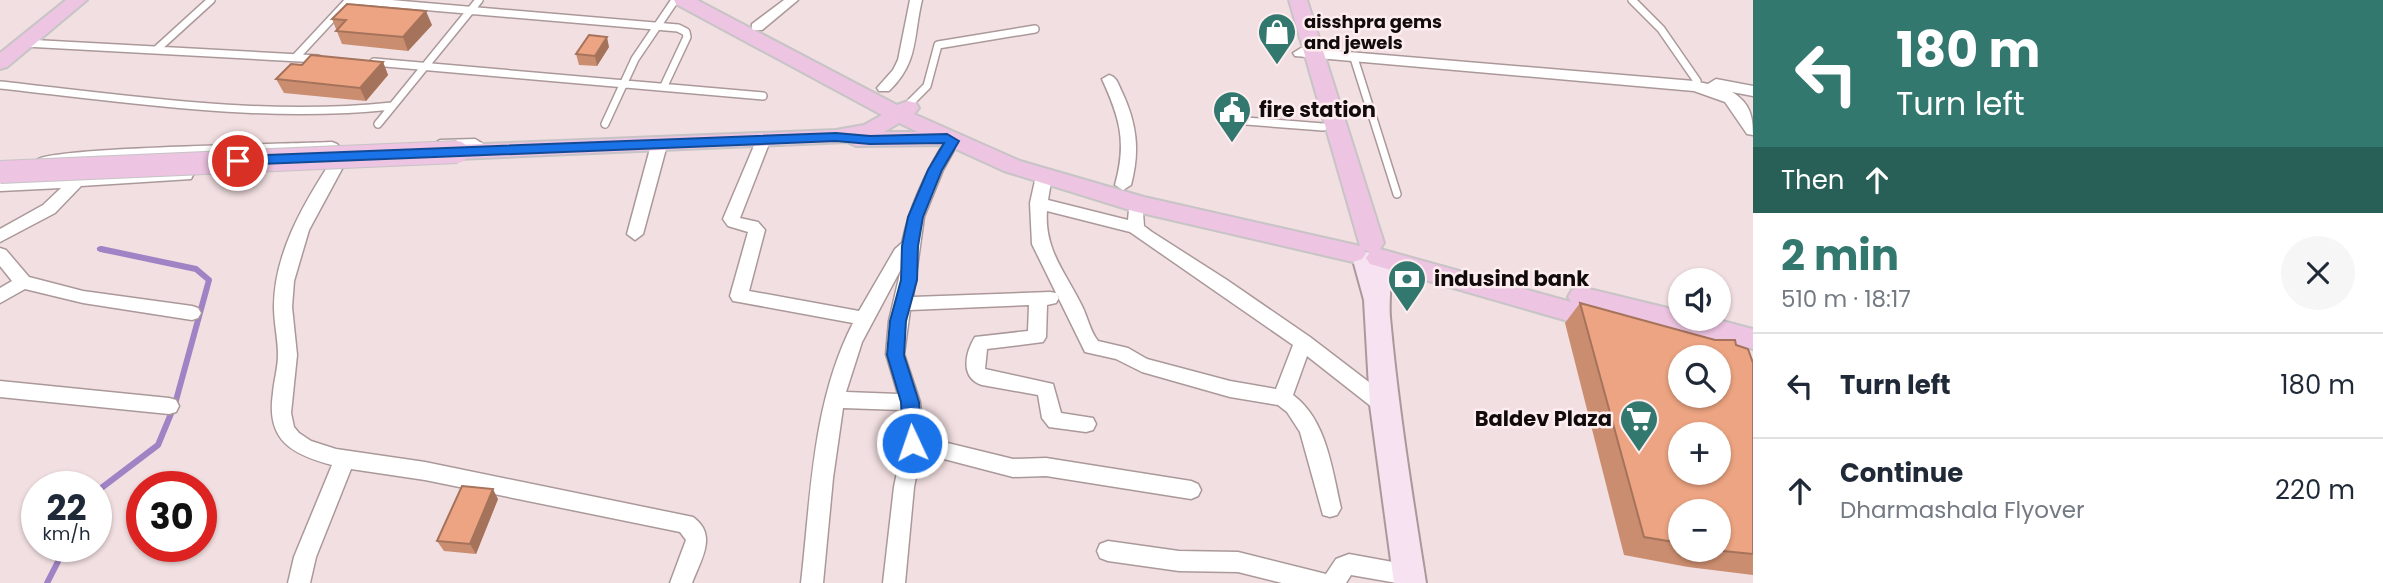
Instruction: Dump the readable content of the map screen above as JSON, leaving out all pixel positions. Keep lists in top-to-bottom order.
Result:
{
  "places": {
    "shop": ["aisshpra gems and jewels"],
    "public building": ["fire station"],
    "bank": ["indusind bank"],
    "supermarket": ["Baldev Plaza"]
  },
  "page": {
    "turn": ["180 m", "Turn left"],
    "then": "Then",
    "heading": ["2 min", "510 m · 18:17"],
    "map_buttons": ["+", "−"],
    "list": [
      {
        "name": "Turn left",
        "value": "180 m"
      },
      {
        "name": "Continue",
        "note": "Dharmashala Flyover",
        "value": "220 m"
      }
    ],
    "speed": "22 km/h",
    "limit": "30"
  }
}
